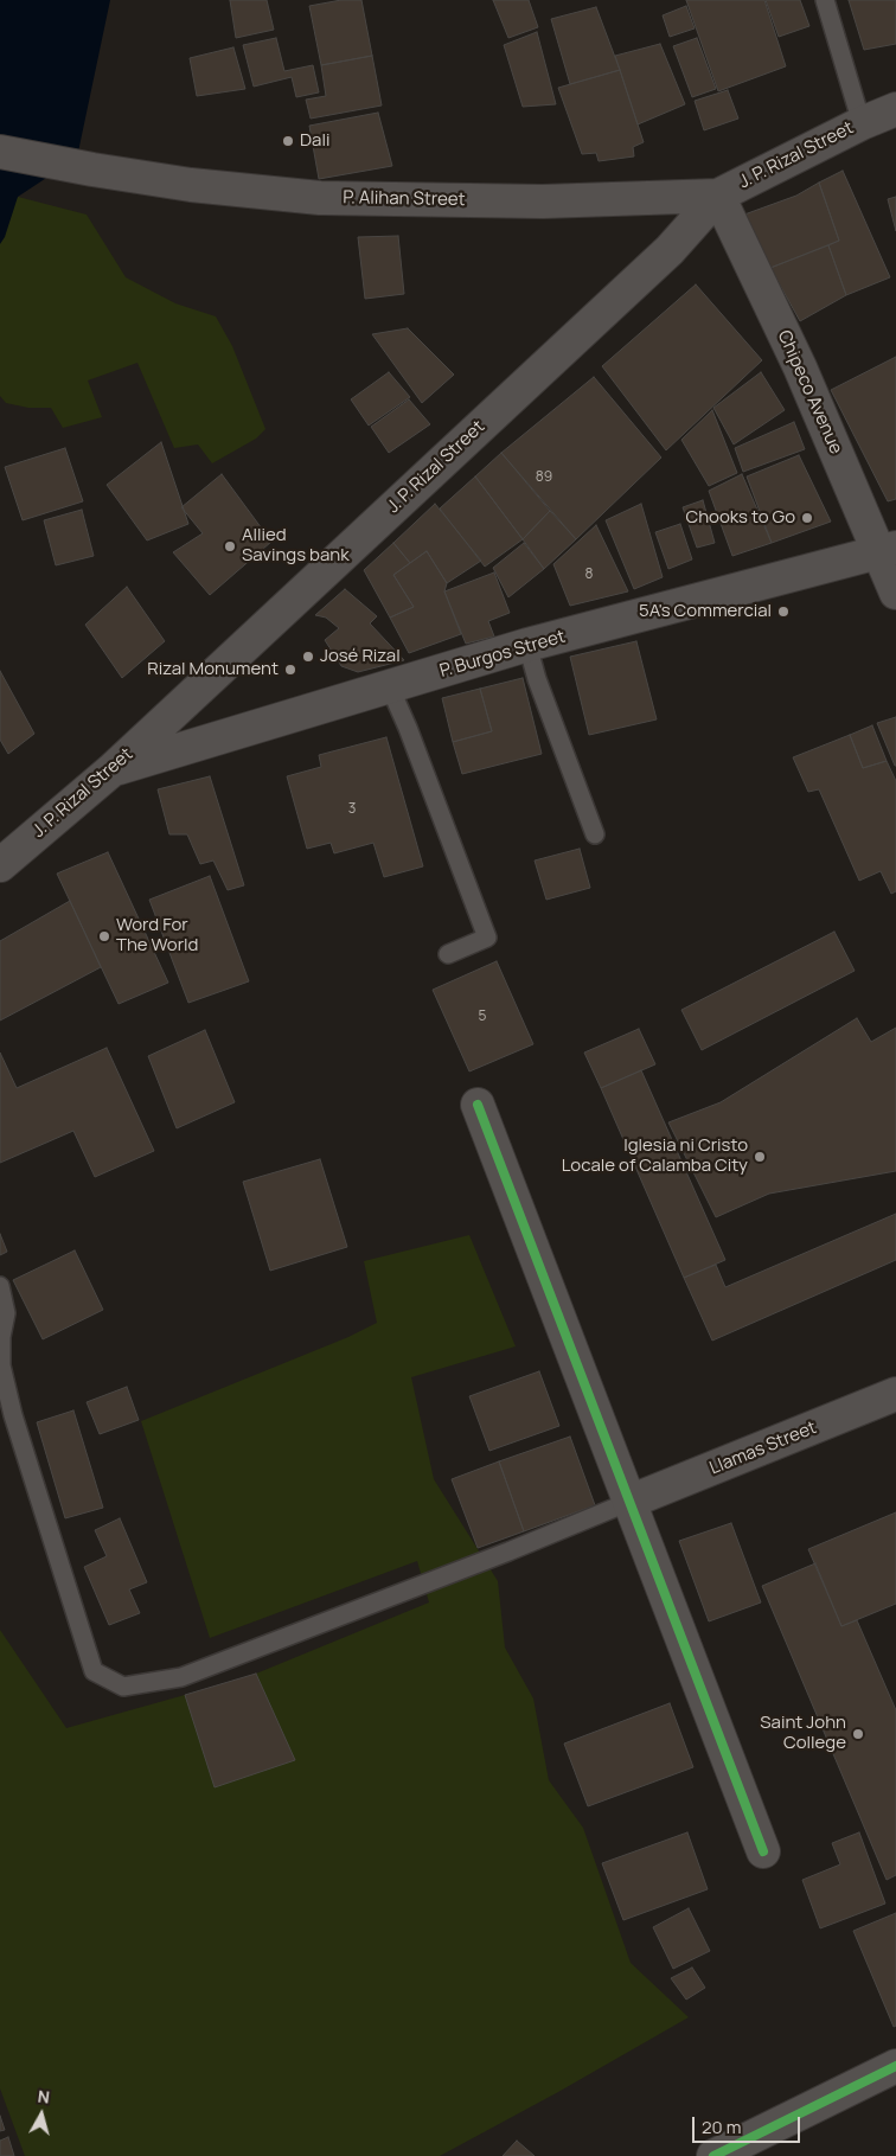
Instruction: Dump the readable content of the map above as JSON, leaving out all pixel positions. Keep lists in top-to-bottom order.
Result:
{
  "streets": {
    "main road": [
      "J. P. Rizal Street",
      "P. Alihan Street",
      "Chipeco Avenue",
      "P. Burgos Street",
      "Llamas Street"
    ]
  },
  "crossings": [
    ["J. P. Rizal Street", "P. Alihan Street"],
    ["J. P. Rizal Street", "Chipeco Avenue"],
    ["J. P. Rizal Street", "P. Burgos Street"],
    ["P. Alihan Street", "Chipeco Avenue"],
    ["Chipeco Avenue", "P. Burgos Street"]
  ],
  "places": [
    "Dali",
    "Chooks to Go",
    "Allied Savings bank",
    "5A's Commercial",
    "José Rizal",
    "Rizal Monument",
    "Word For The World",
    "Iglesia ni Cristo Locale of Calamba City",
    "Saint John College"
  ],
  "house_numbers": [
    "89",
    "8",
    "3",
    "5"
  ],
  "scale_bar": "20 m",
  "north": "top"
}
